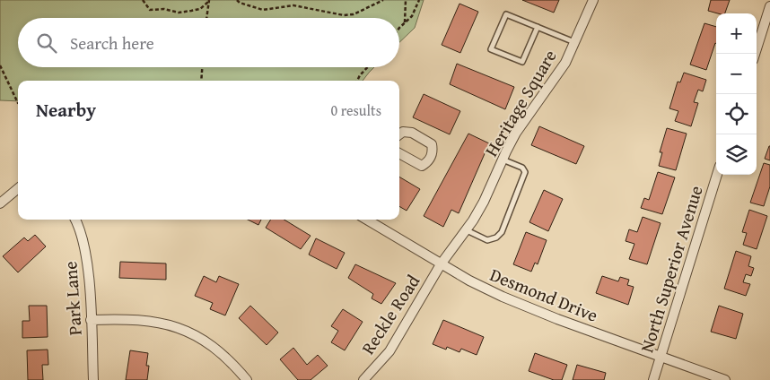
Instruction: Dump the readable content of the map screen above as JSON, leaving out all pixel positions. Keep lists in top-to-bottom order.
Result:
{
  "streets": {
    "street": [
      "Heritage Square",
      "North Superior Avenue",
      "Desmond Drive",
      "Park Lane",
      "Reckle Road"
    ]
  },
  "crossings": [
    ["Heritage Square", "Desmond Drive"],
    ["Heritage Square", "Reckle Road"],
    ["North Superior Avenue", "Desmond Drive"],
    ["Desmond Drive", "Reckle Road"]
  ],
  "page": {
    "map_buttons": ["+", "−"],
    "search": "Search here",
    "heading": ["Nearby", "0 results"]
  }
}
